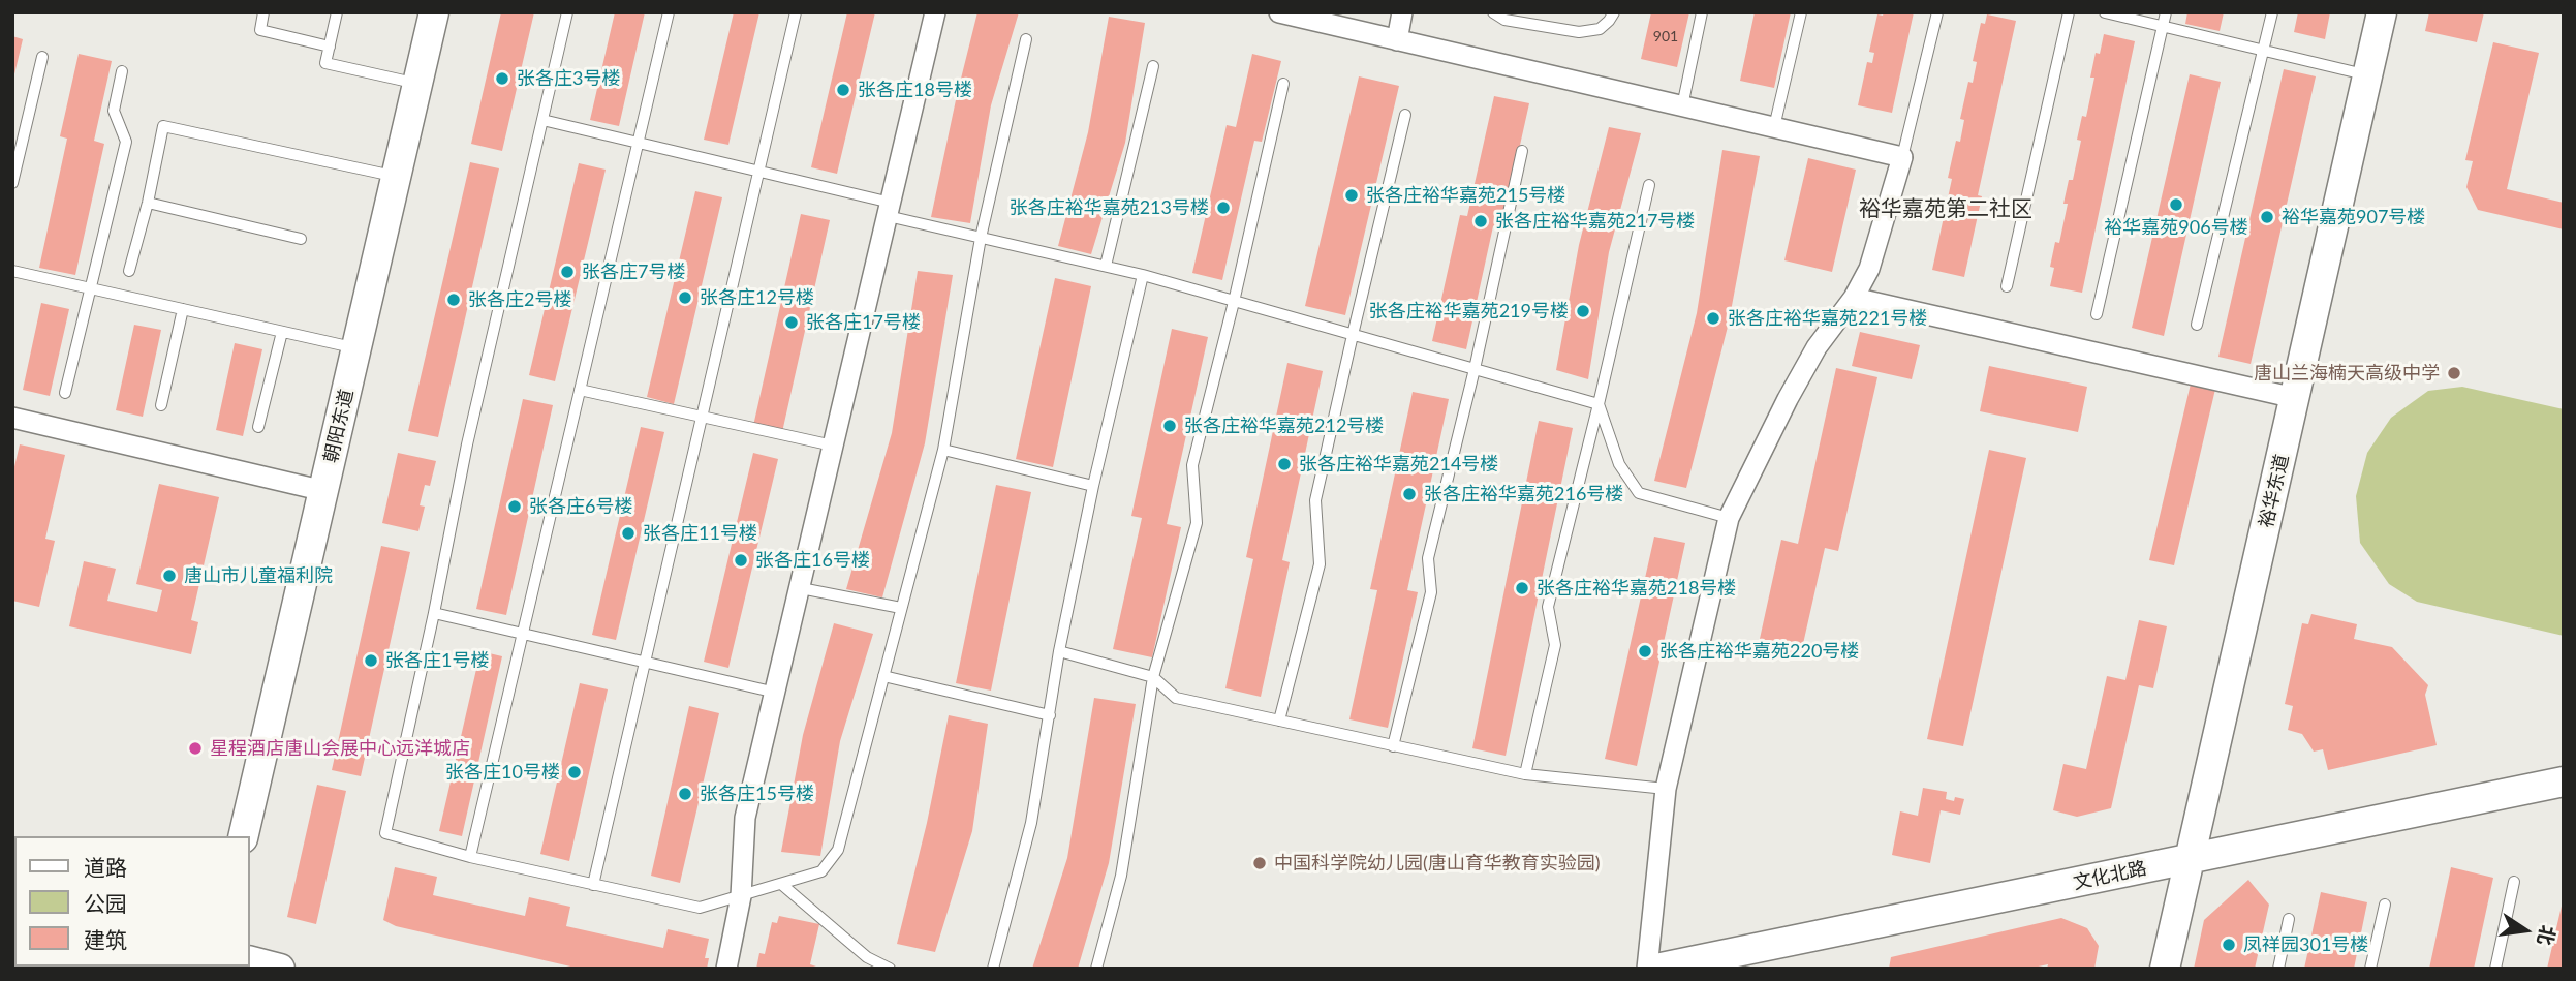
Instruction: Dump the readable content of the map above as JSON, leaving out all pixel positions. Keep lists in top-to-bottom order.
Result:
{
  "streets": {
    "street": ["朝阳东道", "裕华东道", "文化北路"]
  },
  "crossings": [
    ["裕华东道", "文化北路"]
  ],
  "districts": ["裕华嘉苑第二社区"],
  "places": [
    "张各庄3号楼",
    "张各庄18号楼",
    "张各庄裕华嘉苑215号楼",
    "裕华嘉苑906号楼",
    "张各庄裕华嘉苑213号楼",
    "裕华嘉苑907号楼",
    "张各庄裕华嘉苑217号楼",
    "张各庄7号楼",
    "张各庄12号楼",
    "张各庄2号楼",
    "张各庄裕华嘉苑219号楼",
    "张各庄裕华嘉苑221号楼",
    "张各庄17号楼",
    "唐山兰海楠天高级中学",
    "张各庄裕华嘉苑212号楼",
    "张各庄裕华嘉苑214号楼",
    "张各庄裕华嘉苑216号楼",
    "张各庄6号楼",
    "张各庄11号楼",
    "张各庄16号楼",
    "唐山市儿童福利院",
    "张各庄裕华嘉苑218号楼",
    "张各庄裕华嘉苑220号楼",
    "张各庄1号楼",
    "星程酒店唐山会展中心远洋城店",
    "张各庄10号楼",
    "张各庄15号楼",
    "中国科学院幼儿园(唐山育华教育实验园)",
    "凤祥园301号楼"
  ],
  "house_numbers": ["901"],
  "legend": ["道路", "公园", "建筑"],
  "north": "right"
}
